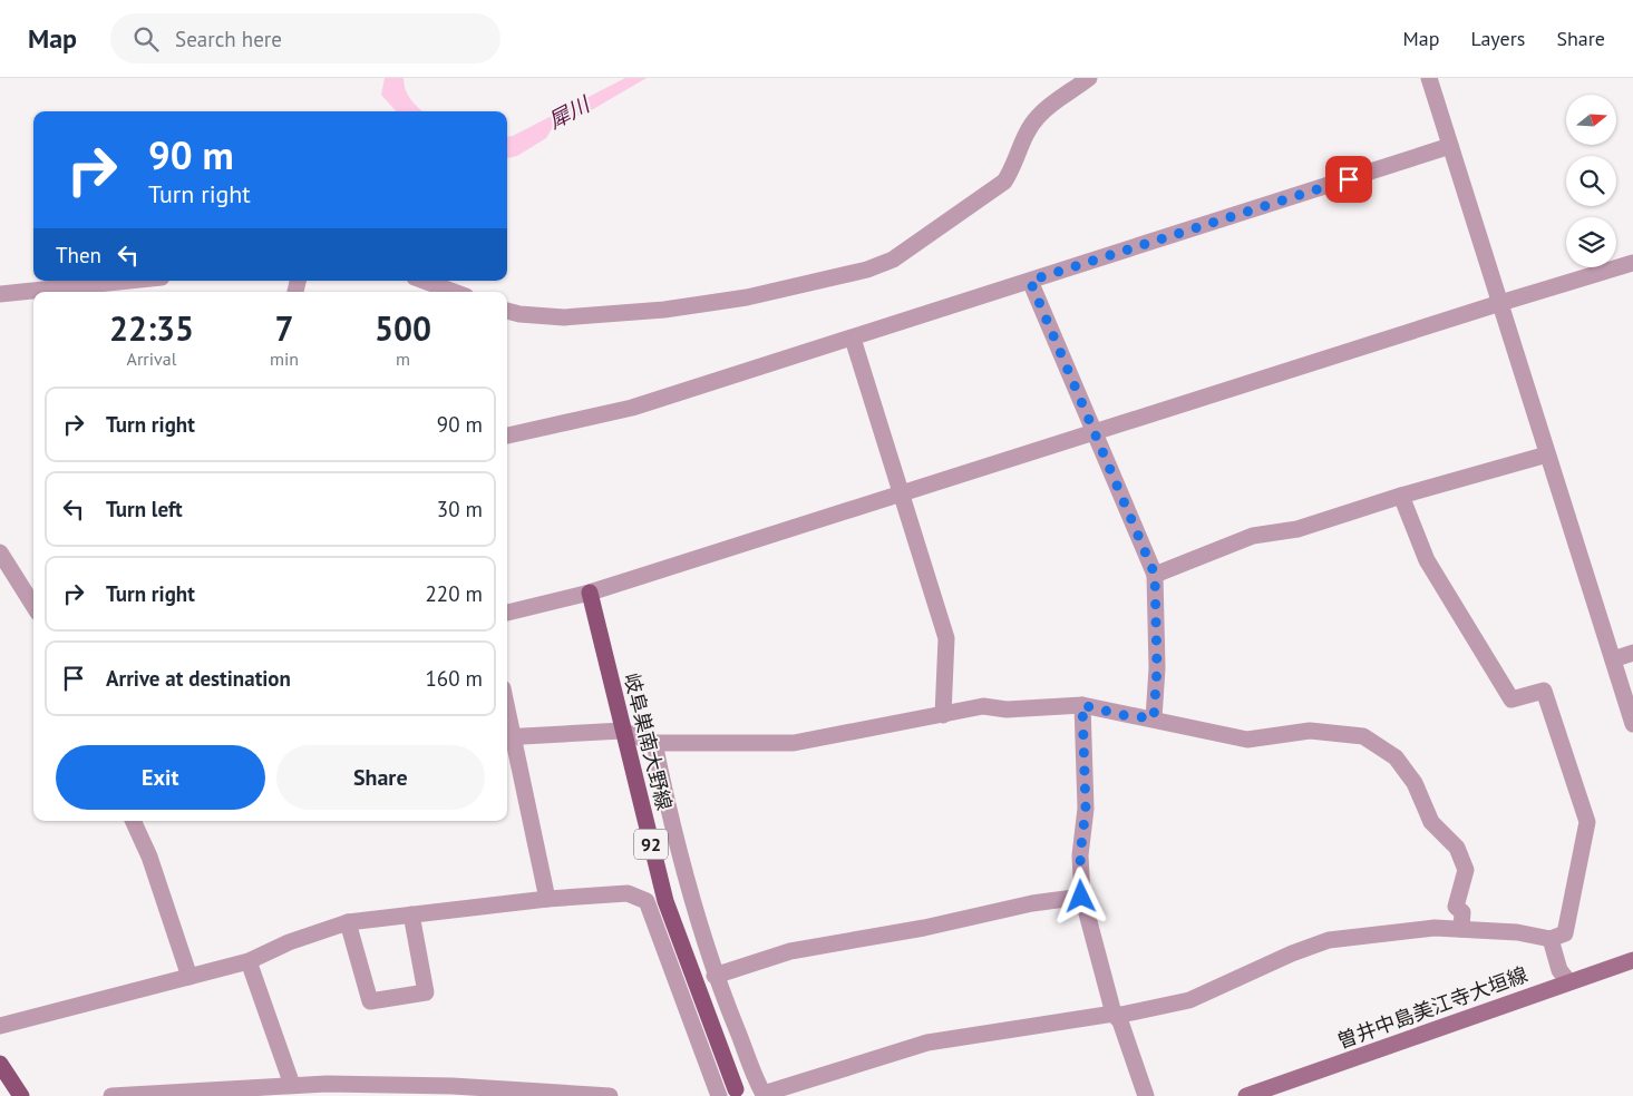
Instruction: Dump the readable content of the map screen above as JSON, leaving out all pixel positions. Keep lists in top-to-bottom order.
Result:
{
  "streets": {
    "main road": ["岐阜巣南大野線", "92", "曽井中島美江寺大垣線"]
  },
  "water": ["犀川"],
  "north": "right",
  "page": {
    "header": "Map",
    "search": "Search here",
    "nav": ["Map", "Layers", "Share"],
    "turn": ["90 m", "Turn right"],
    "then": "Then",
    "eta": [
      "22:35",
      "Arrival",
      "7",
      "min",
      "500",
      "m"
    ],
    "list": [
      {
        "name": "Turn right",
        "value": "90 m"
      },
      {
        "name": "Turn left",
        "value": "30 m"
      },
      {
        "name": "Turn right",
        "value": "220 m"
      },
      {
        "name": "Arrive at destination",
        "value": "160 m"
      }
    ],
    "buttons": ["Exit", "Share"]
  }
}
